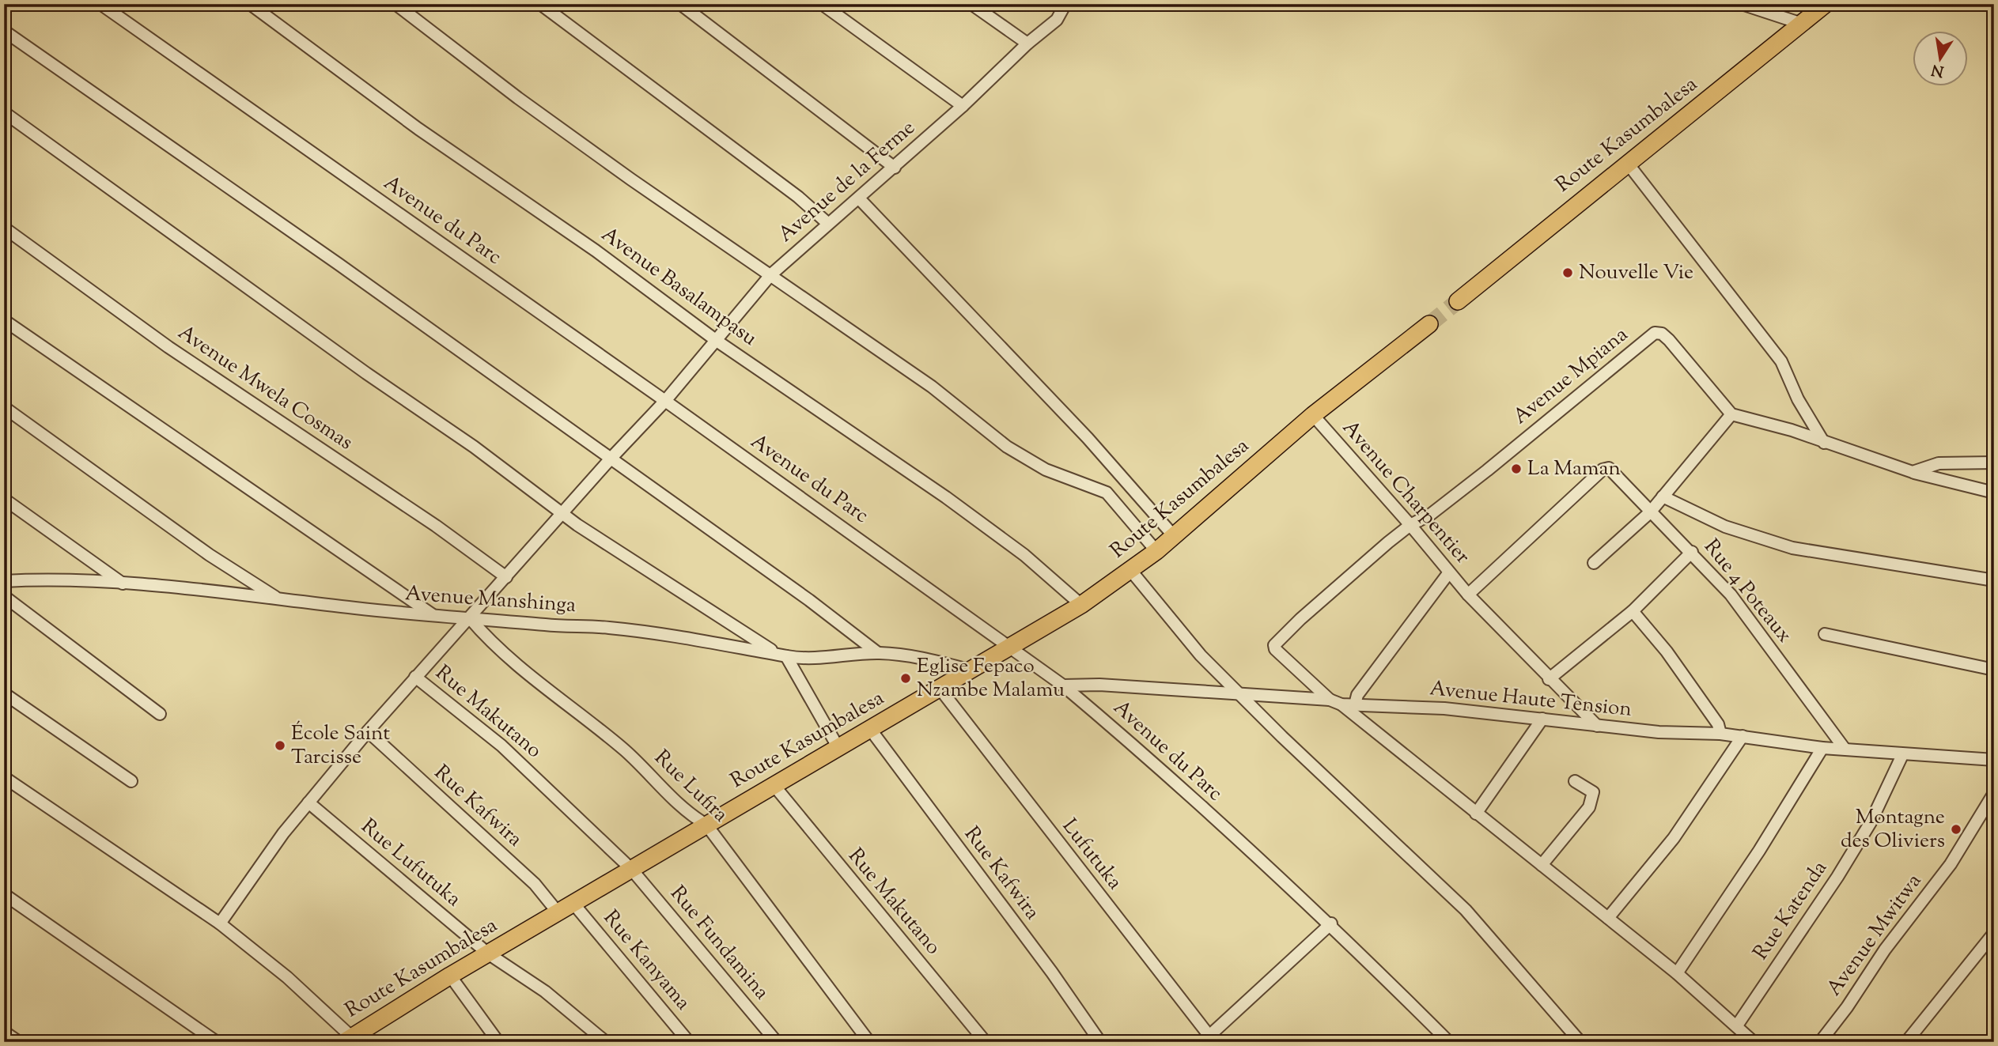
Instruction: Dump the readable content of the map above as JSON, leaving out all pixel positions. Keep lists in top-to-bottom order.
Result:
{
  "streets": {
    "highway": ["Route Kasumbalesa"],
    "street": [
      "Avenue de la Ferme",
      "Avenue du Parc",
      "Avenue Basalampasu",
      "Avenue Mpiana",
      "Avenue Mwela Cosmas",
      "Avenue Charpentier",
      "Rue 4 Poteaux",
      "Avenue Manshinga",
      "Avenue Haute Tension",
      "Rue Makutano",
      "Rue Lufira",
      "Rue Kafwira",
      "Lufutuka",
      "Rue Lufutuka",
      "Rue Katenda",
      "Avenue Mwitwa",
      "Rue Fundamina",
      "Rue Kanyama"
    ]
  },
  "crossings": [
    ["Route Kasumbalesa", "Avenue du Parc"],
    ["Route Kasumbalesa", "Avenue Basalampasu"],
    ["Route Kasumbalesa", "Avenue Charpentier"],
    ["Route Kasumbalesa", "Avenue Manshinga"],
    ["Route Kasumbalesa", "Rue Makutano"],
    ["Route Kasumbalesa", "Rue Lufira"],
    ["Route Kasumbalesa", "Rue Kafwira"],
    ["Route Kasumbalesa", "Lufutuka"],
    ["Route Kasumbalesa", "Rue Lufutuka"],
    ["Route Kasumbalesa", "Rue Fundamina"],
    ["Route Kasumbalesa", "Rue Kanyama"],
    ["Avenue de la Ferme", "Avenue du Parc"],
    ["Avenue de la Ferme", "Avenue Basalampasu"],
    ["Avenue de la Ferme", "Avenue Mwela Cosmas"],
    ["Avenue de la Ferme", "Avenue Manshinga"],
    ["Avenue de la Ferme", "Rue Makutano"],
    ["Avenue de la Ferme", "Rue Lufira"],
    ["Avenue de la Ferme", "Rue Kafwira"],
    ["Avenue de la Ferme", "Rue Lufutuka"],
    ["Avenue du Parc", "Avenue Haute Tension"],
    ["Avenue Mpiana", "Avenue Charpentier"],
    ["Avenue Mpiana", "Avenue Haute Tension"],
    ["Avenue Charpentier", "Rue 4 Poteaux"],
    ["Avenue Charpentier", "Avenue Haute Tension"],
    ["Rue 4 Poteaux", "Avenue Haute Tension"],
    ["Avenue Manshinga", "Rue Lufira"],
    ["Avenue Haute Tension", "Rue Katenda"],
    ["Rue Makutano", "Rue Fundamina"]
  ],
  "places": [
    "Nouvelle Vie",
    "La Maman",
    "Eglise Fepaco Nzambe Malamu",
    "École Saint Tarcisse",
    "Montagne des Oliviers"
  ],
  "north": "bottom"
}
